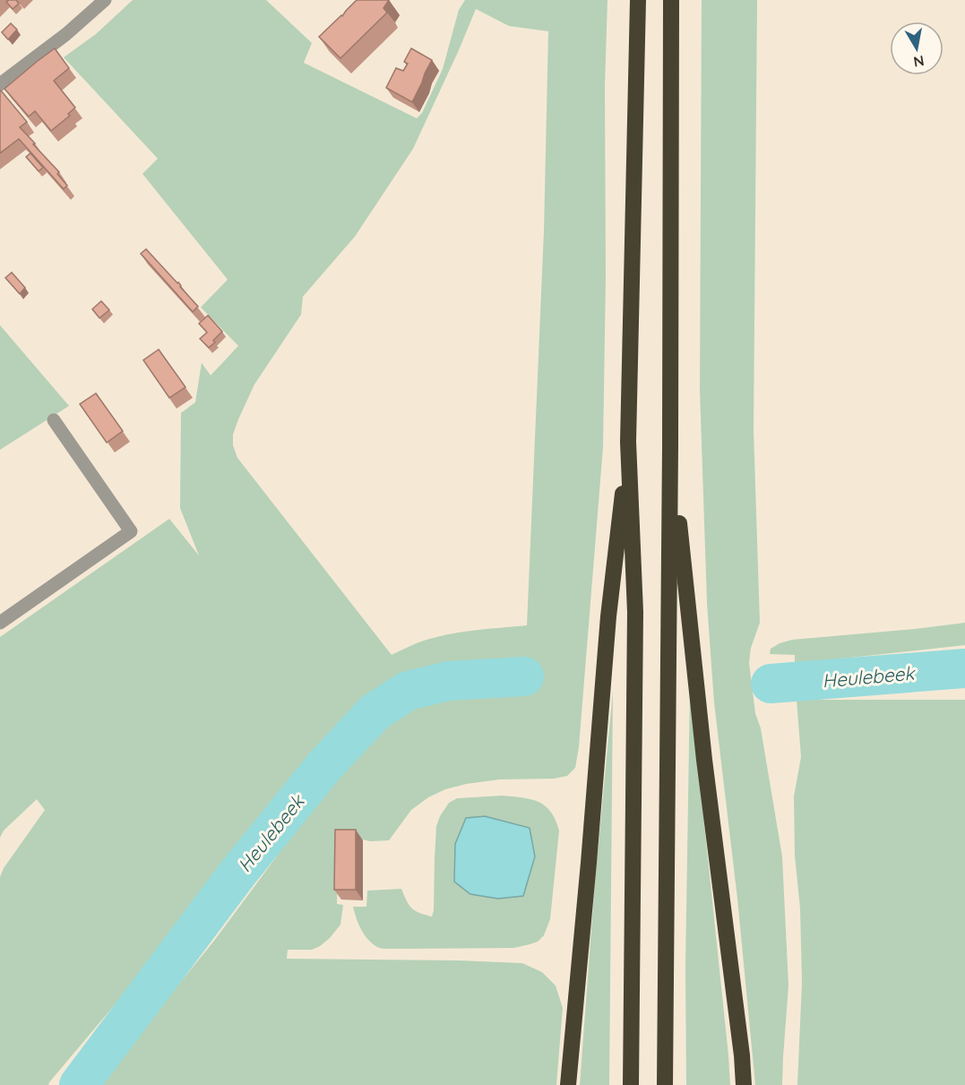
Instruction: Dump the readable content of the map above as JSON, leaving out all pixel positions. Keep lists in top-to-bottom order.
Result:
{
  "water": ["Heulebeek"],
  "north": "bottom"
}
